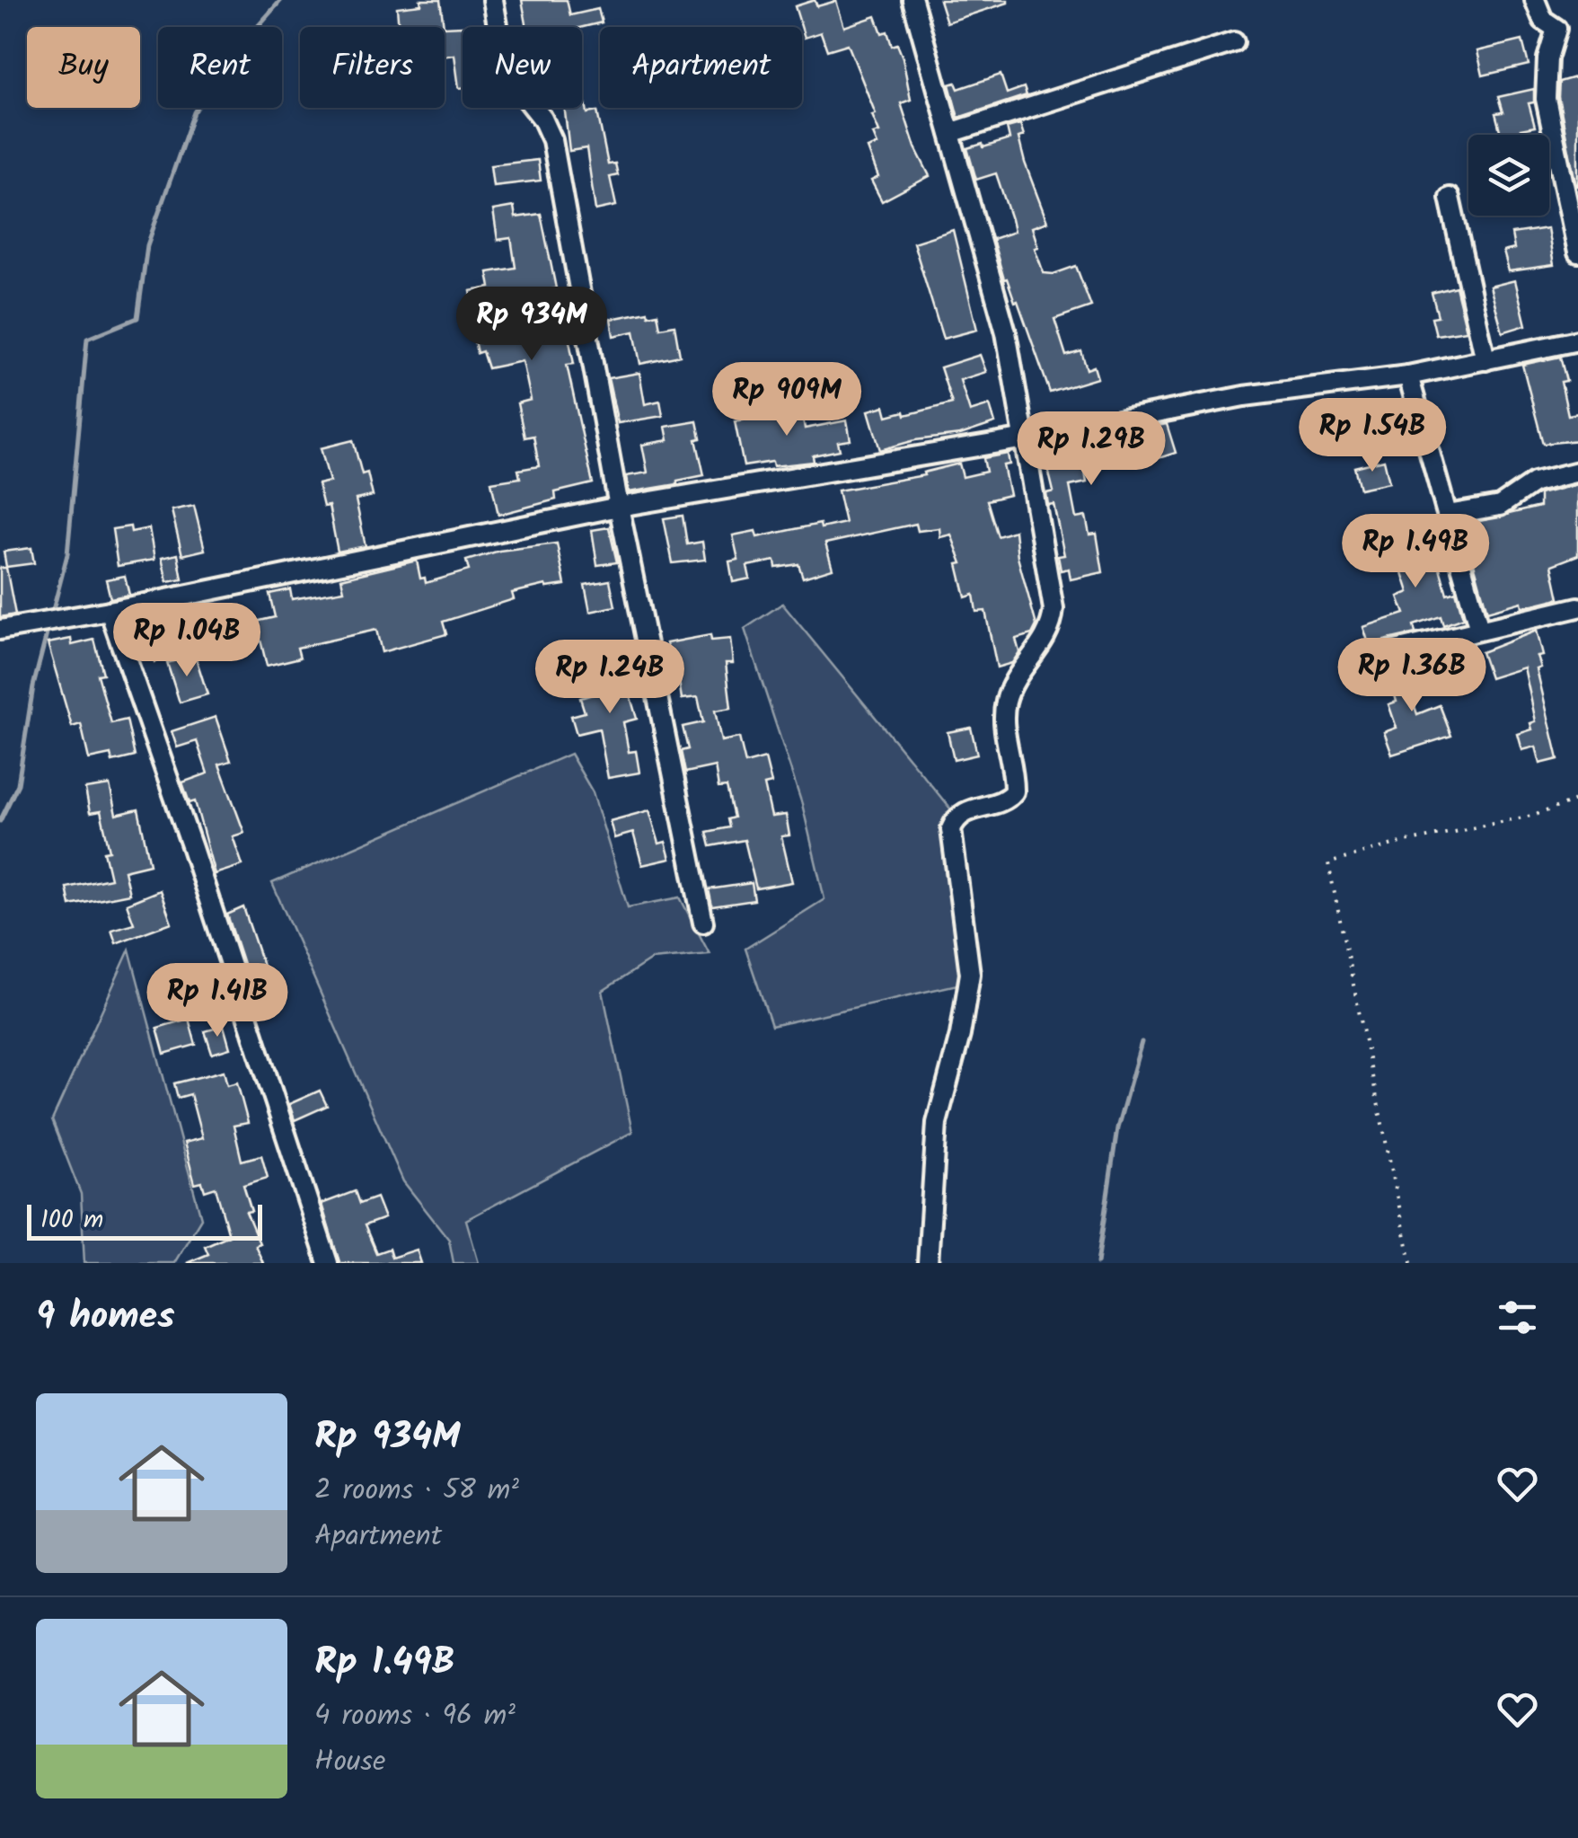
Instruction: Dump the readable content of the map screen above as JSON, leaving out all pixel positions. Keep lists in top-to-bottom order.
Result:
{
  "scale_bar": "100 m",
  "page": {
    "chip": [
      "Buy",
      "Rent",
      "Filters",
      "New",
      "Apartment"
    ],
    "price": [
      "Rp 934M",
      "Rp 909M",
      "Rp 1.54B",
      "Rp 1.29B",
      "Rp 1.49B",
      "Rp 1.04B",
      "Rp 1.36B",
      "Rp 1.24B",
      "Rp 1.41B"
    ],
    "scale": "100 m",
    "heading": "9 homes",
    "list": [
      {
        "name": "Rp 934M",
        "note": "2 rooms · 58 m² · Apartment"
      },
      {
        "name": "Rp 1.49B",
        "note": "4 rooms · 96 m² · House"
      }
    ]
  }
}
